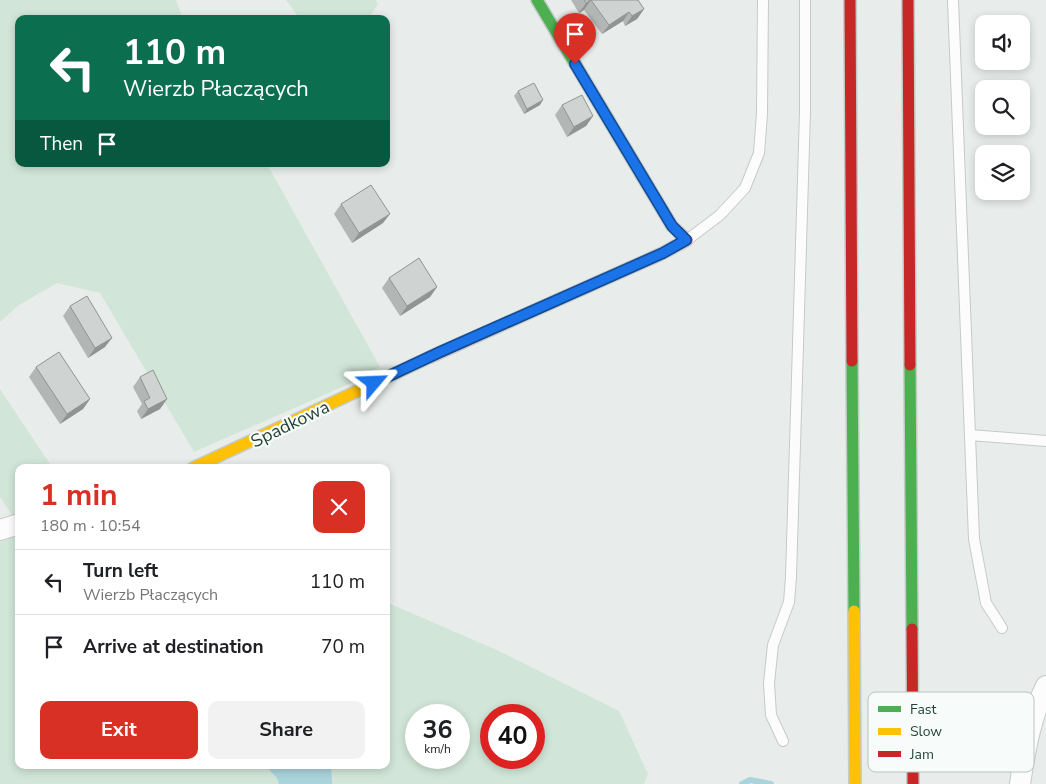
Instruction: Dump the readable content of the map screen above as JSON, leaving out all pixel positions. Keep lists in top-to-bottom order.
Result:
{
  "streets": {
    "main road": ["Spadkowa"]
  },
  "legend": ["Fast", "Slow", "Jam"],
  "page": {
    "turn": ["110 m", "Wierzb Płaczących"],
    "then": "Then",
    "heading": ["1 min", "180 m · 10:54"],
    "list": [
      {
        "name": "Turn left",
        "note": "Wierzb Płaczących",
        "value": "110 m"
      },
      {
        "name": "Arrive at destination",
        "value": "70 m"
      }
    ],
    "buttons": ["Exit", "Share"],
    "speed": "36 km/h",
    "limit": "40"
  }
}
